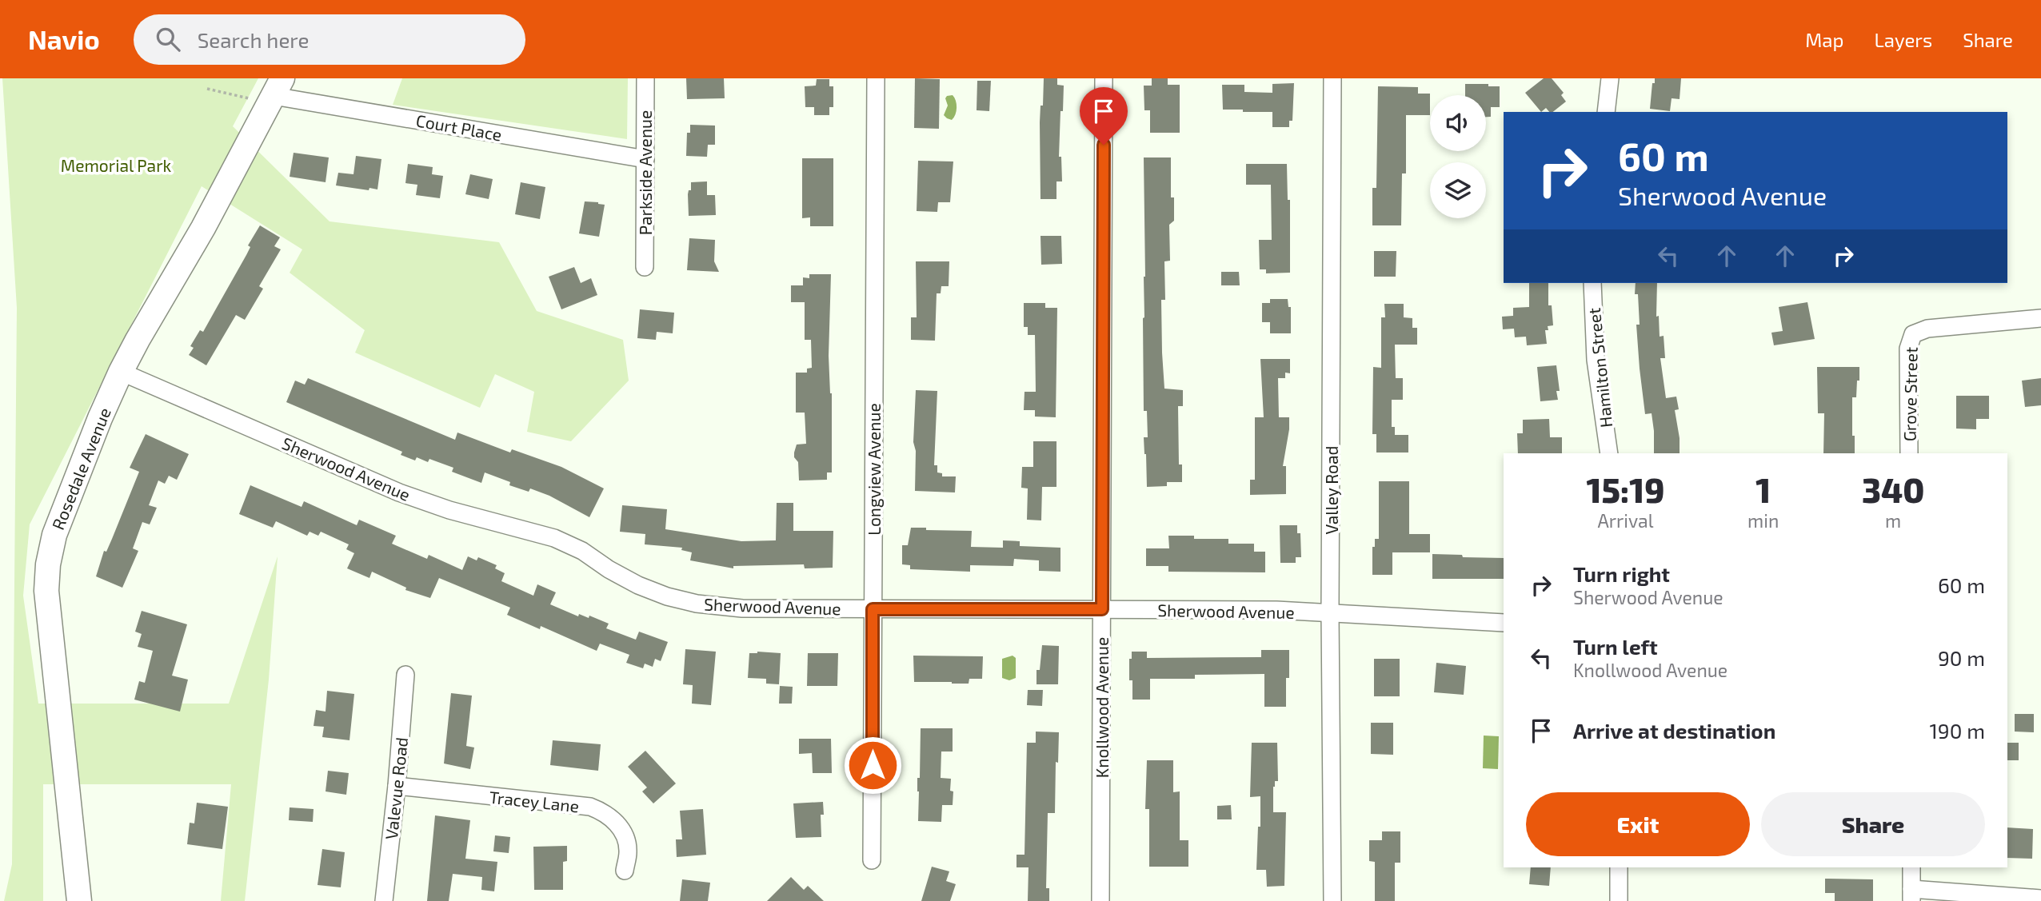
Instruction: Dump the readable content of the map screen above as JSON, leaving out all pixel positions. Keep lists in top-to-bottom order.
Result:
{
  "streets": {
    "street": [
      "Court Place",
      "Parkside Avenue",
      "Hamilton Street",
      "Grove Street",
      "Rosedale Avenue",
      "Sherwood Avenue",
      "Longview Avenue",
      "Valley Road",
      "Knollwood Avenue",
      "Valevue Road",
      "Tracey Lane"
    ]
  },
  "crossings": [
    ["Court Place", "Parkside Avenue"],
    ["Court Place", "Rosedale Avenue"],
    ["Rosedale Avenue", "Sherwood Avenue"],
    ["Sherwood Avenue", "Longview Avenue"],
    ["Sherwood Avenue", "Valley Road"],
    ["Sherwood Avenue", "Knollwood Avenue"],
    ["Valevue Road", "Tracey Lane"]
  ],
  "parks": ["Memorial Park"],
  "page": {
    "header": "Navio",
    "search": "Search here",
    "nav": ["Map", "Layers", "Share"],
    "turn": ["60 m", "Sherwood Avenue"],
    "eta": [
      "15:19",
      "Arrival",
      "1",
      "min",
      "340",
      "m"
    ],
    "list": [
      {
        "name": "Turn right",
        "note": "Sherwood Avenue",
        "value": "60 m"
      },
      {
        "name": "Turn left",
        "note": "Knollwood Avenue",
        "value": "90 m"
      },
      {
        "name": "Arrive at destination",
        "value": "190 m"
      }
    ],
    "buttons": ["Exit", "Share"]
  }
}
